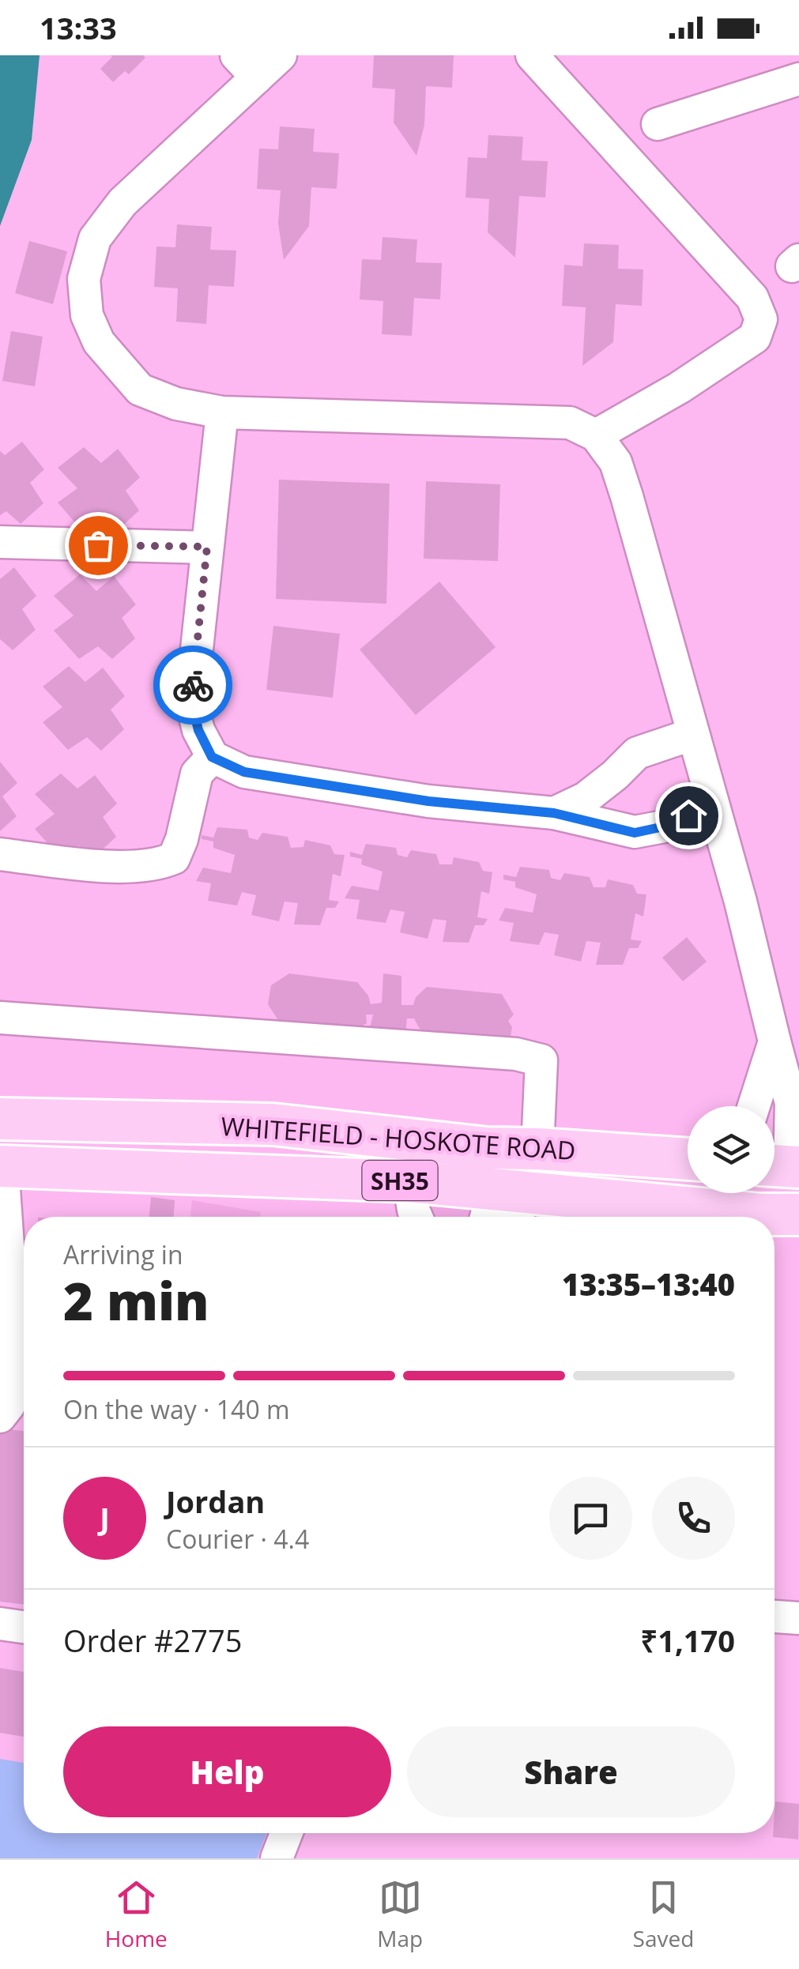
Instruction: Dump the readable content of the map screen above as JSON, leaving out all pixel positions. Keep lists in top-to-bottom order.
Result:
{
  "streets": {
    "main road": ["WHITEFIELD - HOSKOTE ROAD", "SH35"]
  },
  "page": {
    "status": "13:33",
    "heading": ["2 min", "Arriving in", "13:35–13:40"],
    "panel": [
      "Jordan",
      "Courier · 4.4",
      "Order #2775",
      "₹1,170"
    ],
    "bar": "On the way · 140 m",
    "round": "J",
    "buttons": ["Help", "Share"],
    "tabs": ["Home", "Map", "Saved"]
  }
}
